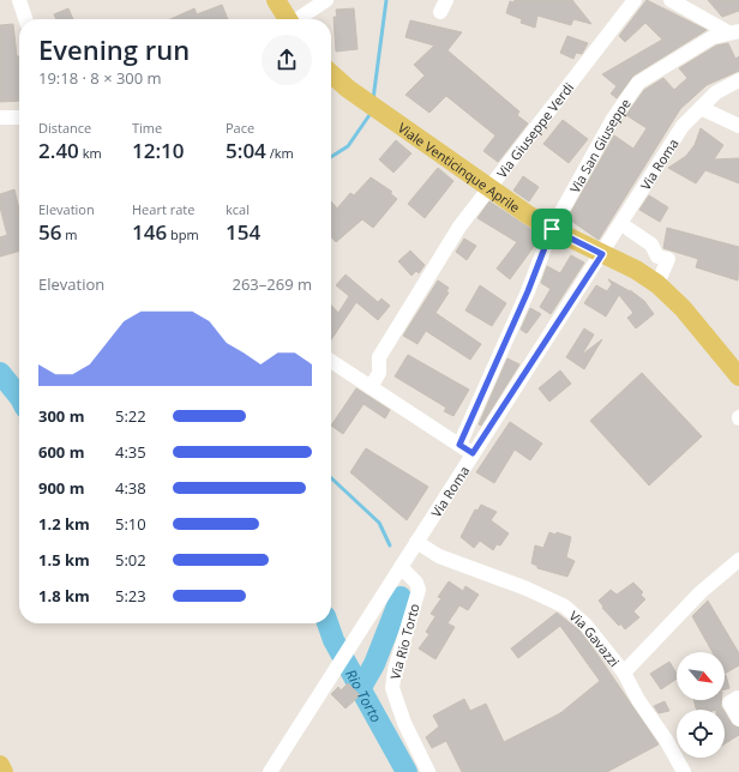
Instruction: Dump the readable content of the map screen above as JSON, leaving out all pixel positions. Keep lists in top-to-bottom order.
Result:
{
  "streets": {
    "main road": ["Viale Venticinque Aprile"],
    "street": [
      "Via Giuseppe Verdi",
      "Via San Giuseppe",
      "Via Roma",
      "Via Gavazzi",
      "Via Rio Torto"
    ]
  },
  "crossings": [
    ["Via Giuseppe Verdi", "Viale Venticinque Aprile"],
    ["Via San Giuseppe", "Viale Venticinque Aprile"],
    ["Via Roma", "Viale Venticinque Aprile"],
    ["Via Roma", "Via Gavazzi"],
    ["Via Roma", "Via Rio Torto"]
  ],
  "water": ["Rio Torto"],
  "north": "bottom right",
  "page": {
    "heading": ["Evening run", "19:18 · 8 × 300 m"],
    "stats": [
      ["Distance", "2.40 km"],
      ["Time", "12:10"],
      ["Pace", "5:04 /km"],
      ["Elevation", "56 m"],
      ["Heart rate", "146 bpm"],
      ["kcal", "154"]
    ],
    "chart": ["Elevation", "263–269 m"],
    "list": [
      {
        "name": "300 m",
        "note": "5:22"
      },
      {
        "name": "600 m",
        "note": "4:35"
      },
      {
        "name": "900 m",
        "note": "4:38"
      },
      {
        "name": "1.2 km",
        "note": "5:10"
      },
      {
        "name": "1.5 km",
        "note": "5:02"
      },
      {
        "name": "1.8 km",
        "note": "5:23"
      }
    ]
  }
}
